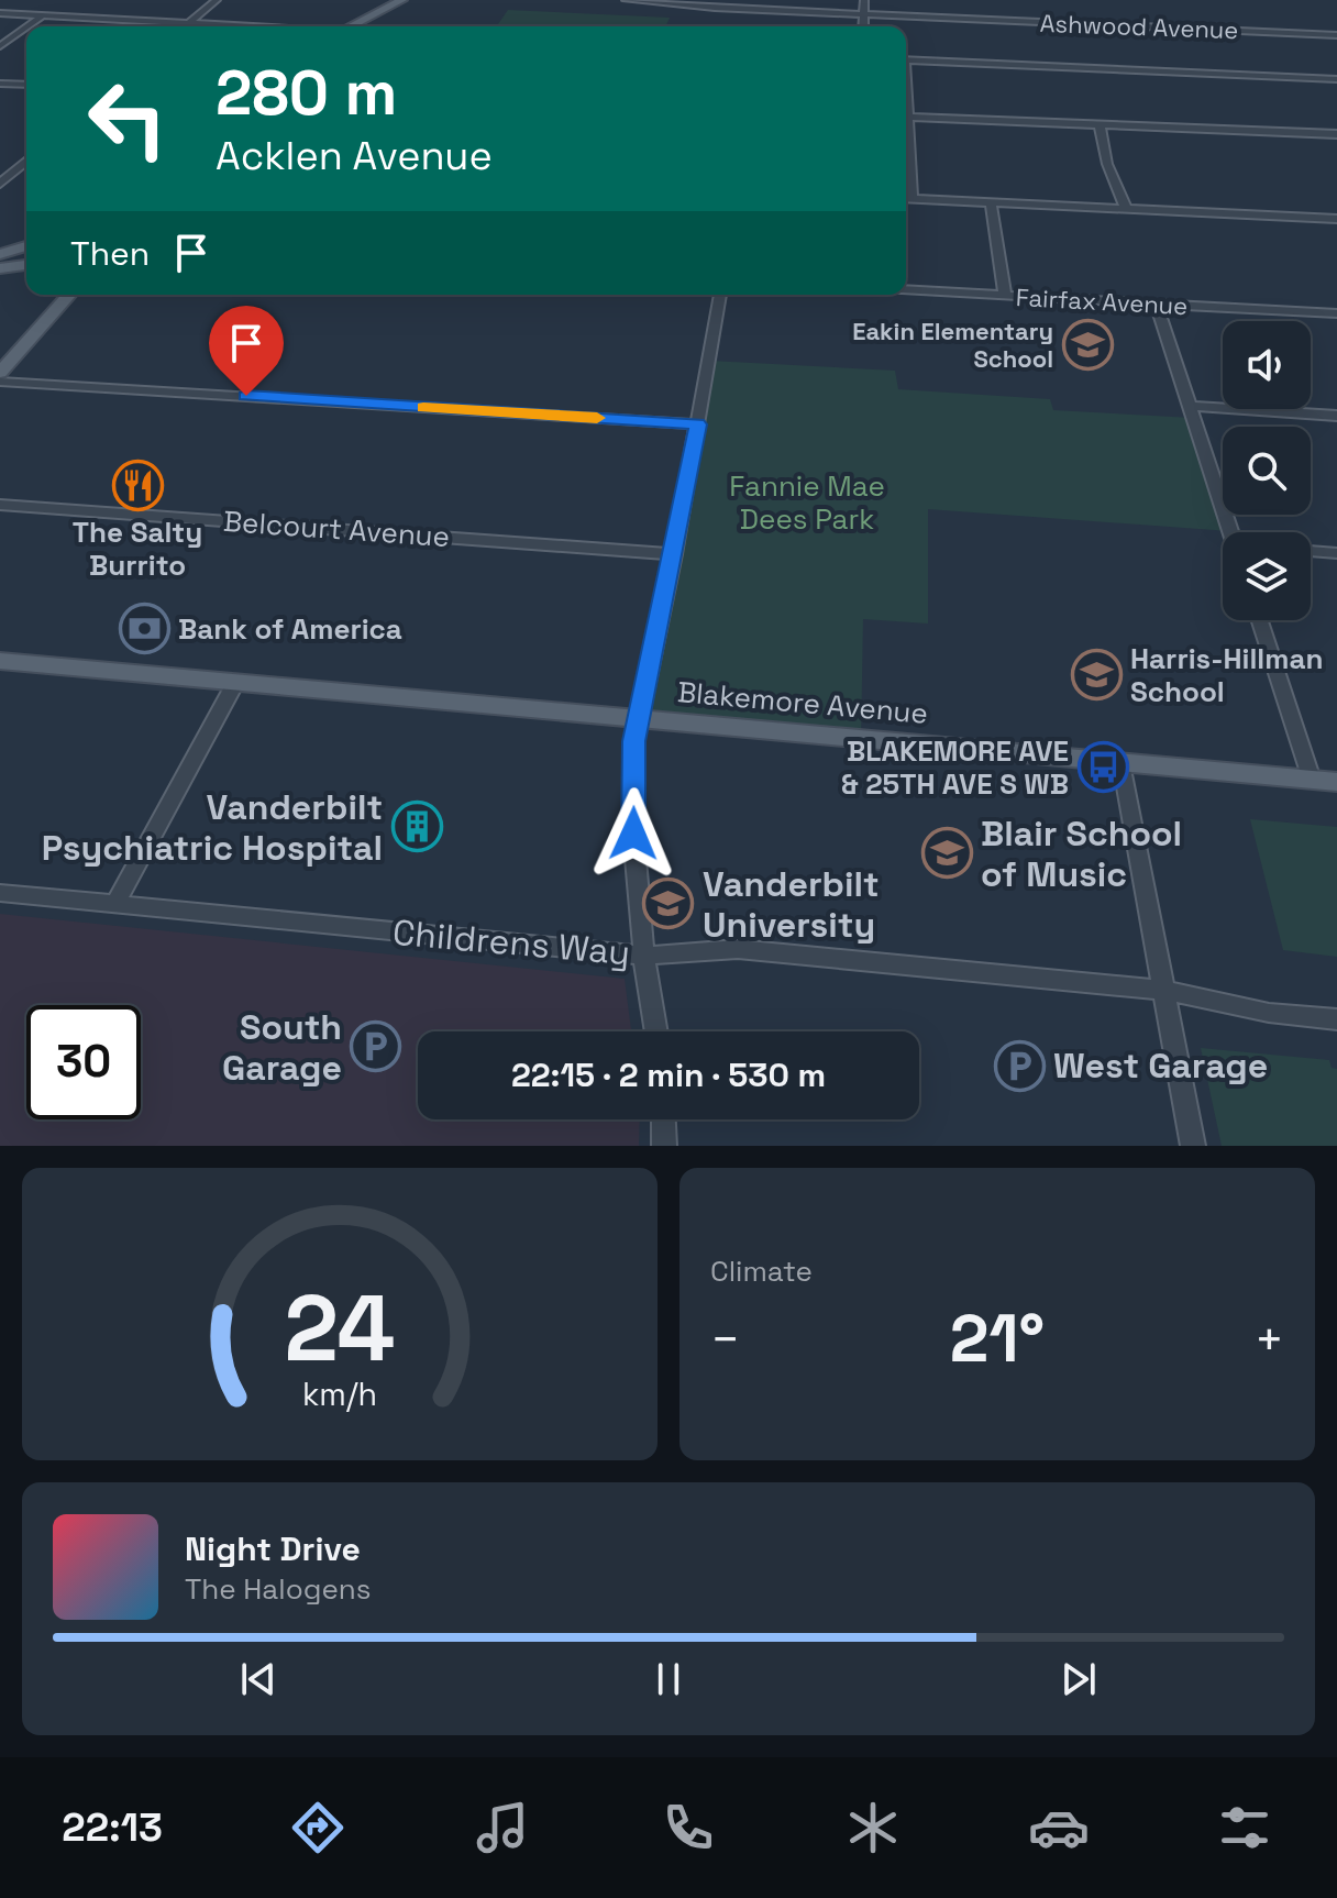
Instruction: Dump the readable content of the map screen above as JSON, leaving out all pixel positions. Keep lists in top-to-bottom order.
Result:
{
  "streets": {
    "main road": ["Blakemore Avenue"],
    "street": [
      "Ashwood Avenue",
      "Fairfax Avenue",
      "Belcourt Avenue",
      "Childrens Way"
    ]
  },
  "parks": ["Fannie Mae Dees Park"],
  "places": {
    "school or university": [
      "Eakin Elementary School",
      "Harris-Hillman School",
      "Blair School of Music",
      "Vanderbilt University"
    ],
    "restaurant": ["The Salty Burrito"],
    "bank": ["Bank of America"],
    "bus stop": ["BLAKEMORE AVE & 25TH AVE S WB"],
    "building": ["Vanderbilt Psychiatric Hospital"],
    "parking": ["South Garage", "West Garage"]
  },
  "page": {
    "turn": ["280 m", "Acklen Avenue"],
    "then": "Then",
    "limit": "30",
    "trip": "22:15 · 2 min · 530 m",
    "tile": "Climate",
    "heat": ["−", "21°", "+"],
    "song": ["Night Drive", "The Halogens"],
    "tabs": "22:13",
    "gauge": ["24", "km/h"]
  }
}
